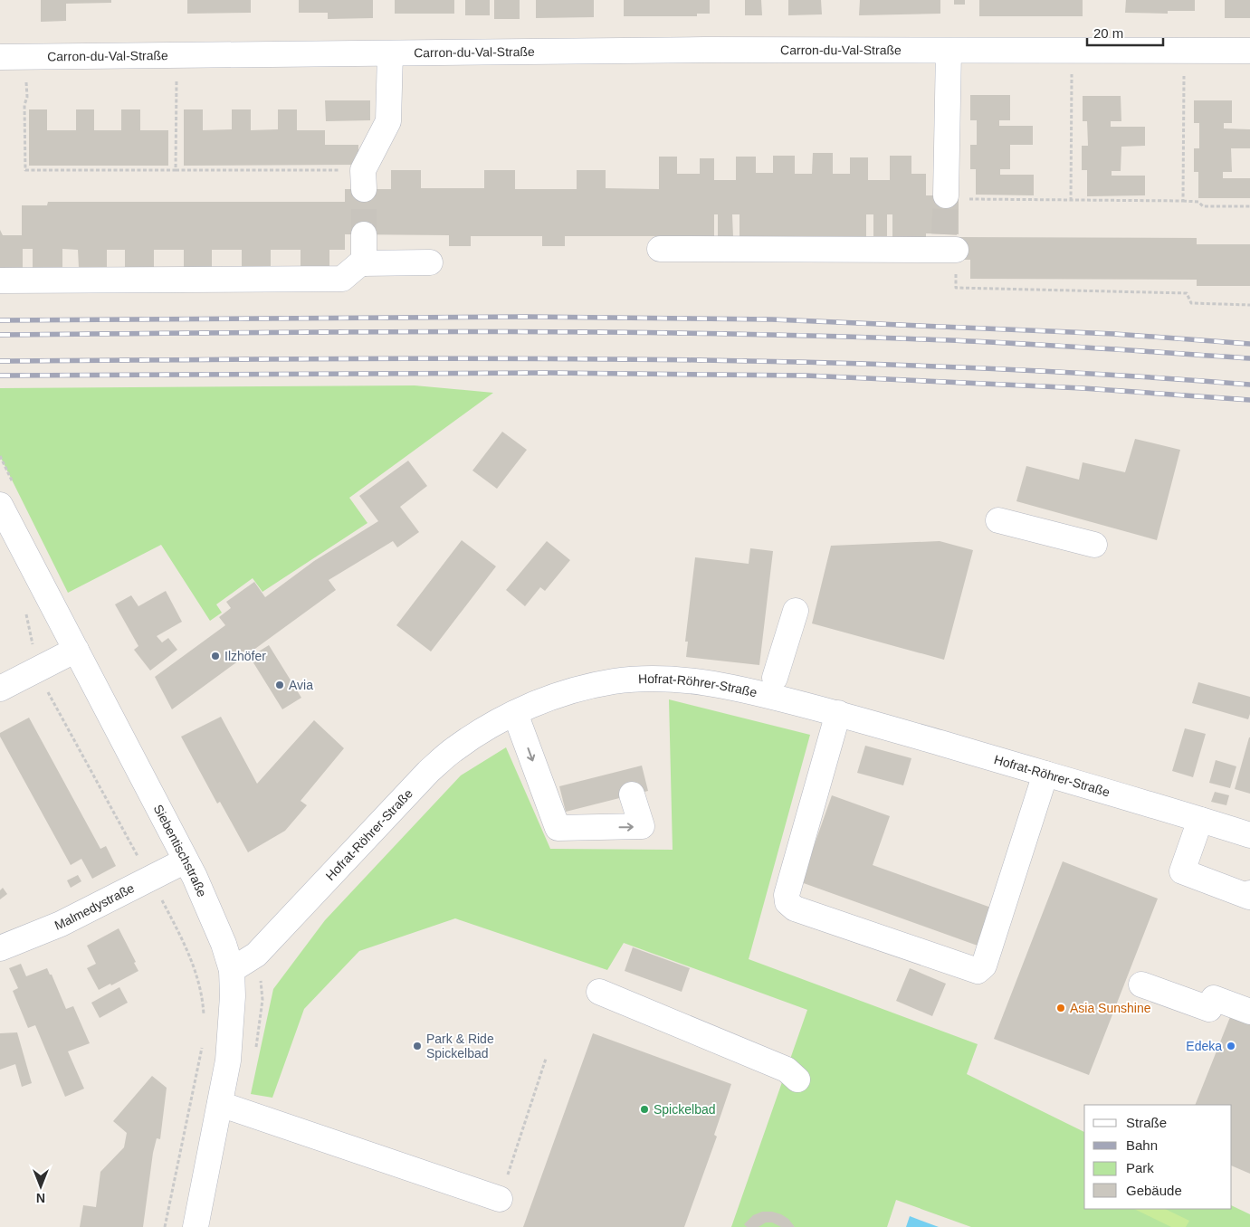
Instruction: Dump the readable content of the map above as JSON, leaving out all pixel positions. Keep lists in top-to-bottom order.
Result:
{
  "streets": {
    "street": [
      "Carron-du-Val-Straße",
      "Hofrat-Röhrer-Straße",
      "Siebentischstraße",
      "Malmedystraße"
    ]
  },
  "crossings": [
    ["Hofrat-Röhrer-Straße", "Siebentischstraße"],
    ["Siebentischstraße", "Malmedystraße"]
  ],
  "places": [
    "Ilzhöfer",
    "Avia",
    "Asia Sunshine",
    "Park & Ride Spickelbad",
    "Edeka",
    "Spickelbad"
  ],
  "legend": [
    "Straße",
    "Bahn",
    "Park",
    "Gebäude"
  ],
  "scale_bar": "20 m",
  "north": "bottom"
}
